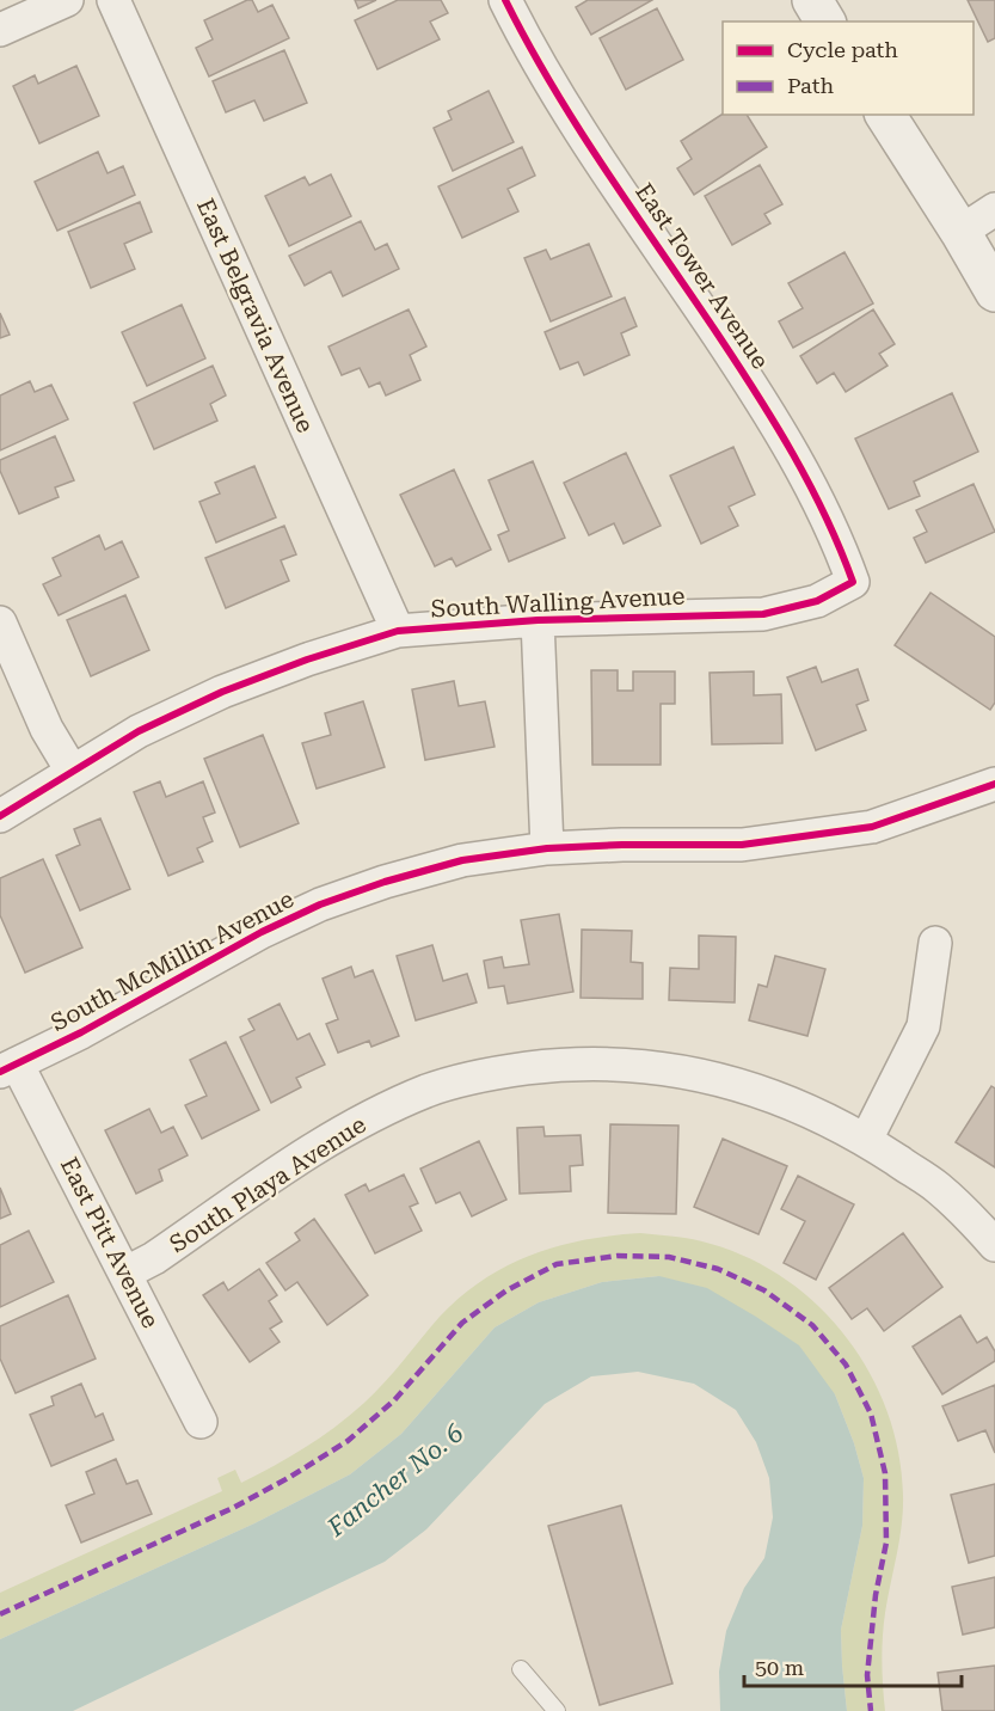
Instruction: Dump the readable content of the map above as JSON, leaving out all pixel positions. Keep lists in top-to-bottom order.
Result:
{
  "streets": {
    "street": [
      "East Tower Avenue",
      "East Belgravia Avenue",
      "South Walling Avenue",
      "South McMillin Avenue",
      "South Playa Avenue",
      "East Pitt Avenue"
    ]
  },
  "crossings": [
    ["East Tower Avenue", "South Walling Avenue"],
    ["East Belgravia Avenue", "South Walling Avenue"],
    ["South McMillin Avenue", "East Pitt Avenue"],
    ["South Playa Avenue", "East Pitt Avenue"]
  ],
  "water": ["Fancher No. 6"],
  "legend": ["Cycle path", "Path"],
  "scale_bar": "50 m"
}
